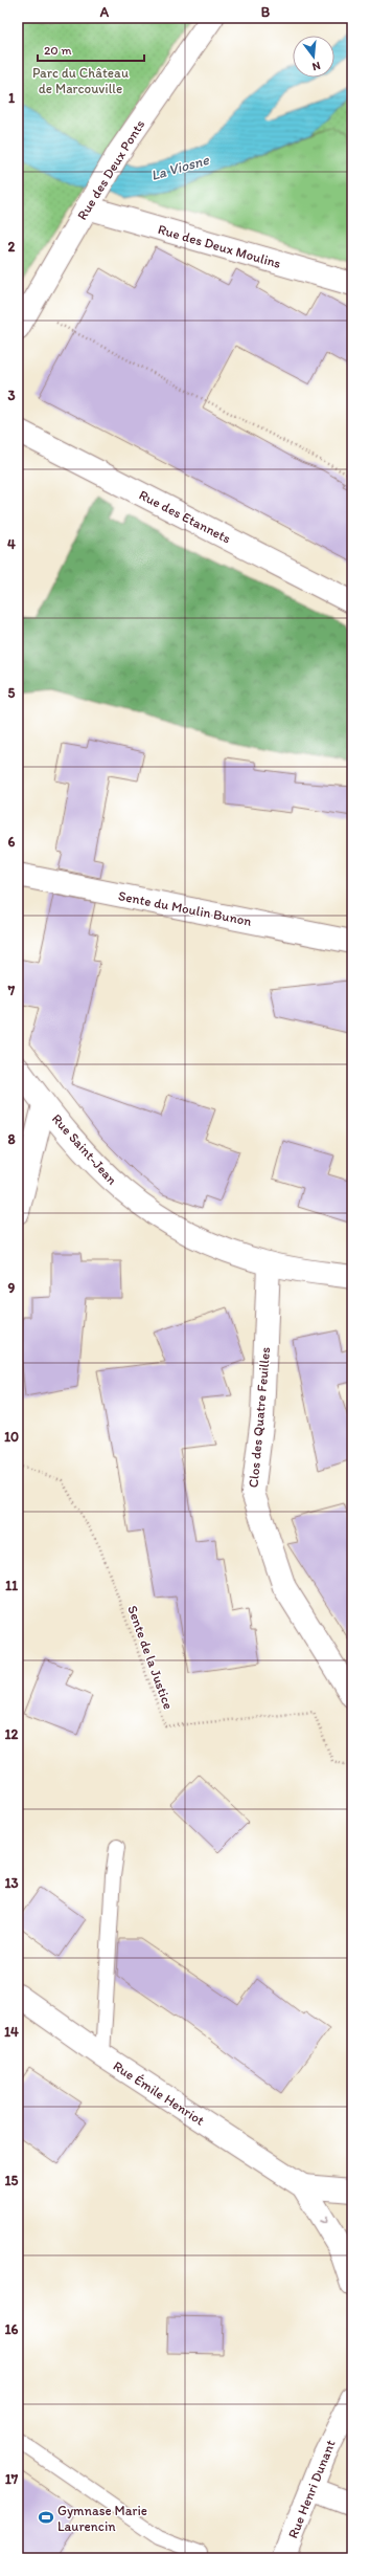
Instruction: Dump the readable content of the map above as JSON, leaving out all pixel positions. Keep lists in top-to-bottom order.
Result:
{
  "streets": {
    "street": [
      "Rue des Deux Ponts",
      "Rue des Deux Moulins",
      "Rue des Etannets",
      "Sente du Moulin Bunon",
      "Rue Saint-Jean",
      "Clos des Quatre Feuilles",
      "Rue Émile Henriot",
      "Rue Henri Dunant"
    ],
    "path": ["Sente de la Justice"]
  },
  "crossings": [
    ["Rue des Deux Ponts", "Rue des Deux Moulins"],
    ["Rue Saint-Jean", "Clos des Quatre Feuilles"]
  ],
  "water": ["La Viosne"],
  "parks": ["Parc du Château de Marcouville"],
  "places": {
    "sports": ["Gymnase Marie Laurencin"]
  },
  "scale_bar": "20 m",
  "north": "bottom",
  "grid": {
    "columns": ["A", "B"],
    "rows": [
      "1",
      "2",
      "3",
      "4",
      "5",
      "6",
      "7",
      "8",
      "9",
      "10",
      "11",
      "12",
      "13",
      "14",
      "15",
      "16",
      "17"
    ]
  }
}
